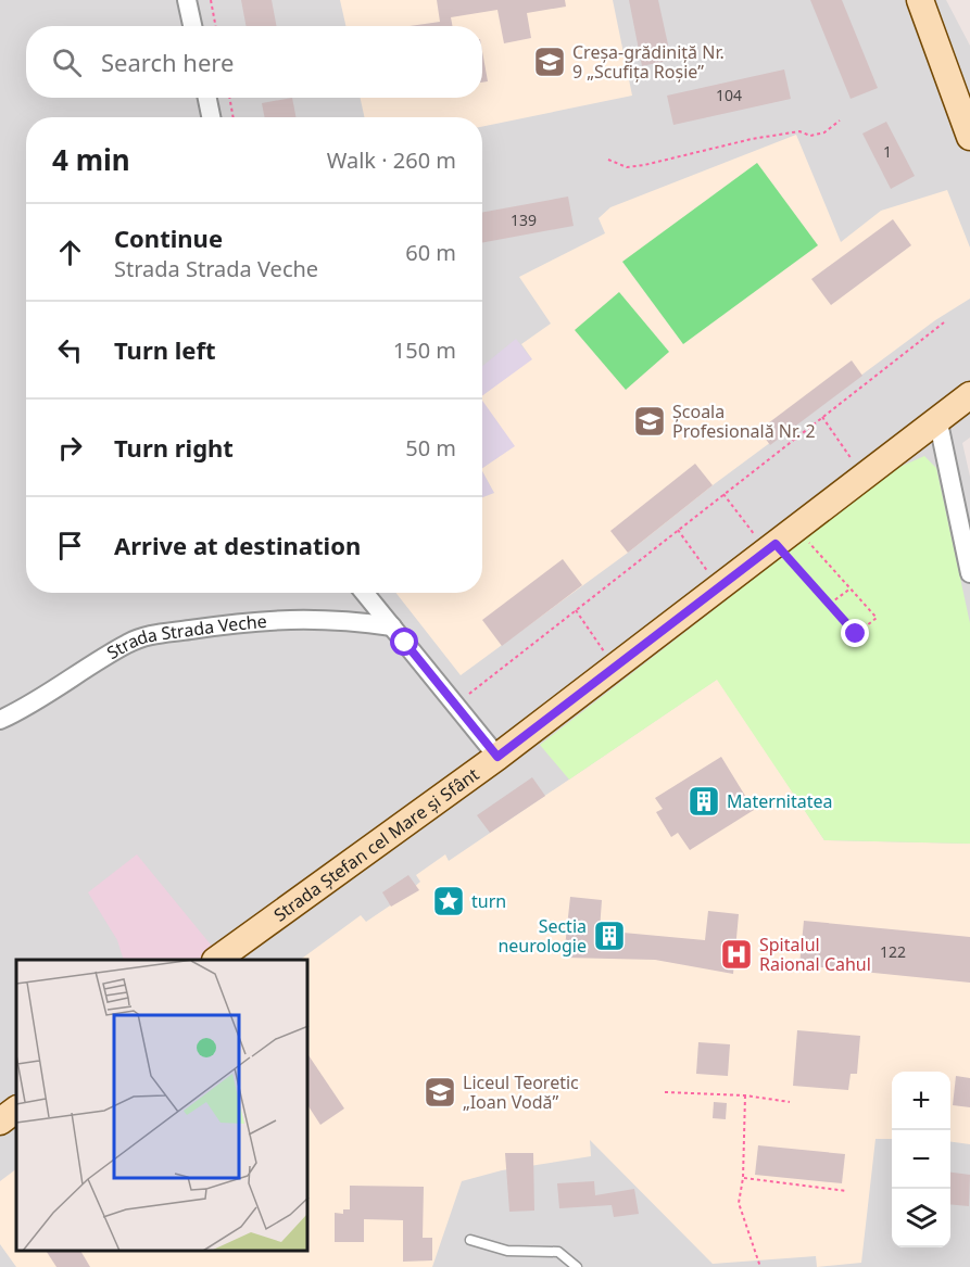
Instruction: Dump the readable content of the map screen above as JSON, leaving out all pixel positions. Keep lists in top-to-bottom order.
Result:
{
  "streets": {
    "main road": ["Strada Ștefan cel Mare și Sfânt"],
    "street": ["Strada Strada Veche"]
  },
  "places": {
    "school or university": ["Creșa-grădiniță Nr. 9 „Scufița Roșie”", "Școala Profesională Nr. 2", "Liceul Teoretic „Ioan Vodă”"],
    "building": ["Maternitatea", "Sectia neurologie"],
    "place": ["turn"],
    "hospital": ["Spitalul Raional Cahul"]
  },
  "house_numbers": [
    "104",
    "1",
    "139",
    "122"
  ],
  "page": {
    "search": "Search here",
    "heading": ["4 min", "Walk · 260 m"],
    "list": [
      ["Continue", "Strada Strada Veche", "60 m"],
      ["Turn left", "150 m"],
      ["Turn right", "50 m"],
      "Arrive at destination"
    ],
    "map_buttons": ["+", "−"]
  }
}
